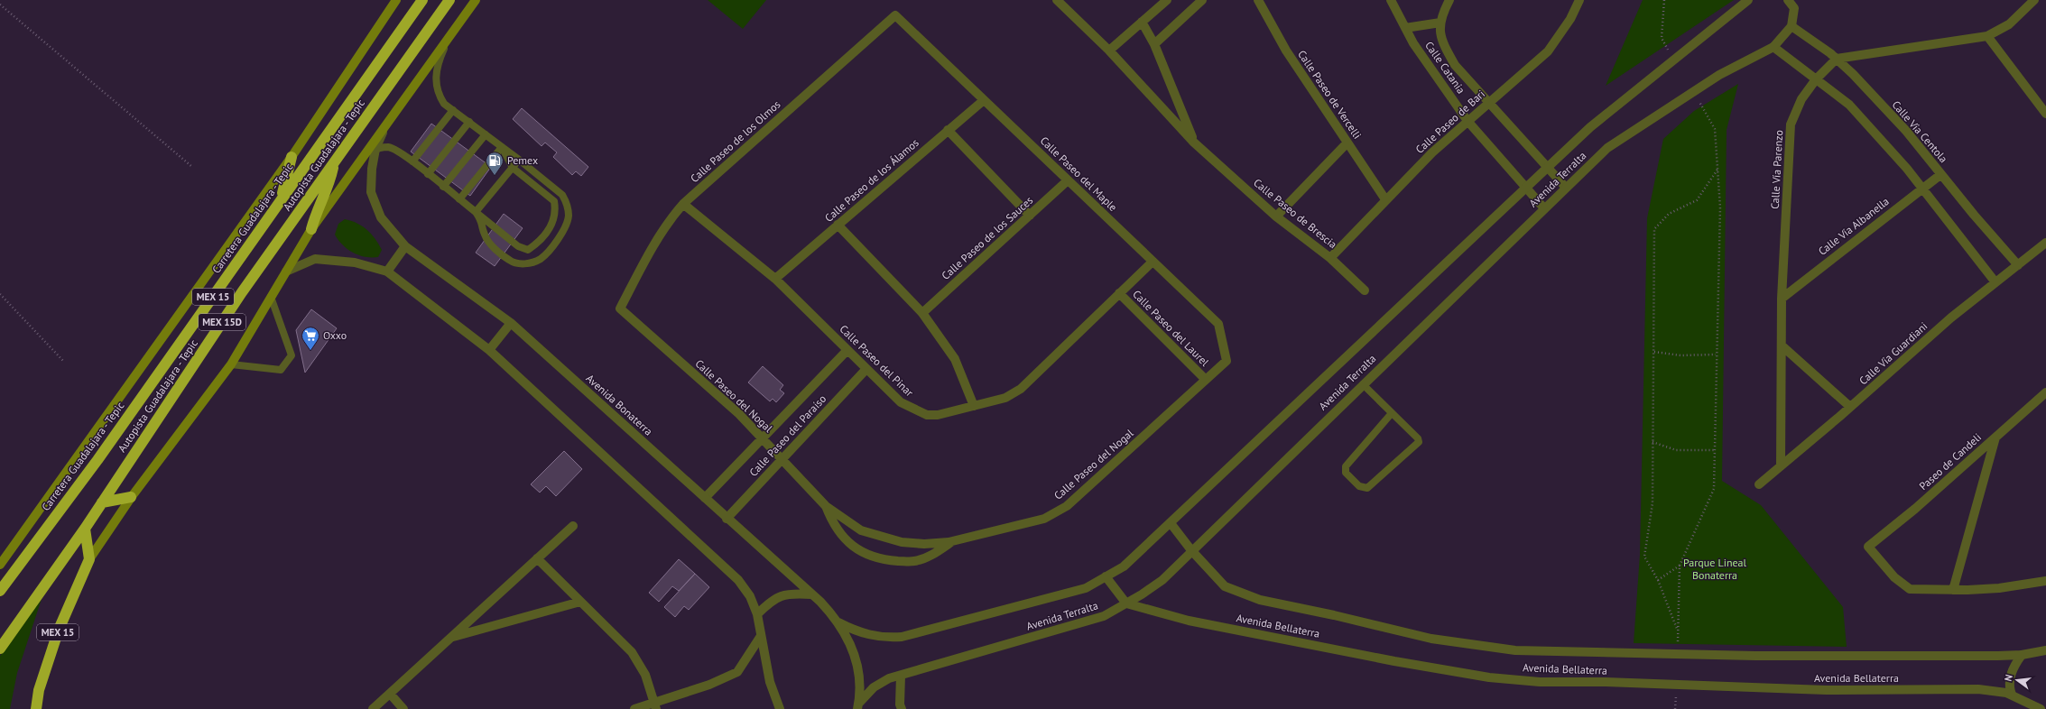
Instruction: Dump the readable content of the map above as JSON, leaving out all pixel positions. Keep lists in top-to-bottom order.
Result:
{
  "streets": {
    "highway": [
      "Autopista Guadalajara - Tepic",
      "Carretera Guadalajara - Tepic",
      "MEX 15",
      "MEX 15D"
    ],
    "street": [
      "Calle Catania",
      "Calle Paseo de Vercelli",
      "Calle Paseo de Bari",
      "Calle Vía Centola",
      "Calle Paseo de los Olmos",
      "Calle Vía Parenzo",
      "Calle Paseo del Maple",
      "Avenida Terralta",
      "Calle Paseo de los Álamos",
      "Calle Paseo de Brescia",
      "Calle Vía Albanella",
      "Calle Paseo de los Sauces",
      "Calle Paseo del Laurel",
      "Calle Vía Guardiani",
      "Calle Paseo del Pinar",
      "Calle Paseo del Nogal",
      "Avenida Bonaterra",
      "Calle Paseo del Paraíso",
      "Paseo de Candeli",
      "Avenida Bellaterra"
    ]
  },
  "crossings": [
    ["Calle Catania", "Calle Paseo de Bari"],
    ["Calle Catania", "Avenida Terralta"],
    ["Calle Paseo de Vercelli", "Calle Paseo de Bari"],
    ["Calle Paseo de Bari", "Calle Paseo de Brescia"],
    ["Calle Vía Centola", "Calle Vía Parenzo"],
    ["Calle Vía Centola", "Avenida Terralta"],
    ["Calle Vía Centola", "Calle Vía Albanella"],
    ["Calle Vía Centola", "Calle Vía Guardiani"],
    ["Calle Paseo de los Olmos", "Calle Paseo del Maple"],
    ["Calle Paseo de los Olmos", "Calle Paseo del Pinar"],
    ["Calle Paseo de los Olmos", "Calle Paseo del Nogal"],
    ["Calle Vía Parenzo", "Calle Vía Albanella"],
    ["Calle Vía Parenzo", "Calle Vía Guardiani"],
    ["Calle Paseo del Maple", "Calle Paseo de los Álamos"],
    ["Calle Paseo del Maple", "Calle Paseo de los Sauces"],
    ["Calle Paseo del Maple", "Calle Paseo del Pinar"],
    ["Calle Paseo del Maple", "Calle Paseo del Nogal"],
    ["Avenida Terralta", "Avenida Bonaterra"],
    ["Avenida Terralta", "Avenida Bellaterra"],
    ["Calle Paseo de los Álamos", "Calle Paseo del Pinar"],
    ["MEX 15", "Avenida Bonaterra"],
    ["Calle Paseo del Laurel", "Calle Paseo del Pinar"],
    ["Calle Paseo del Laurel", "Calle Paseo del Nogal"],
    ["Calle Paseo del Pinar", "Calle Paseo del Paraíso"],
    ["Calle Paseo del Nogal", "Calle Paseo del Paraíso"],
    ["Avenida Bonaterra", "Calle Paseo del Paraíso"]
  ],
  "parks": ["Parque Lineal Bonaterra"],
  "places": {
    "fuel station": ["Pemex"],
    "supermarket": ["Oxxo"]
  },
  "north": "left"
}
